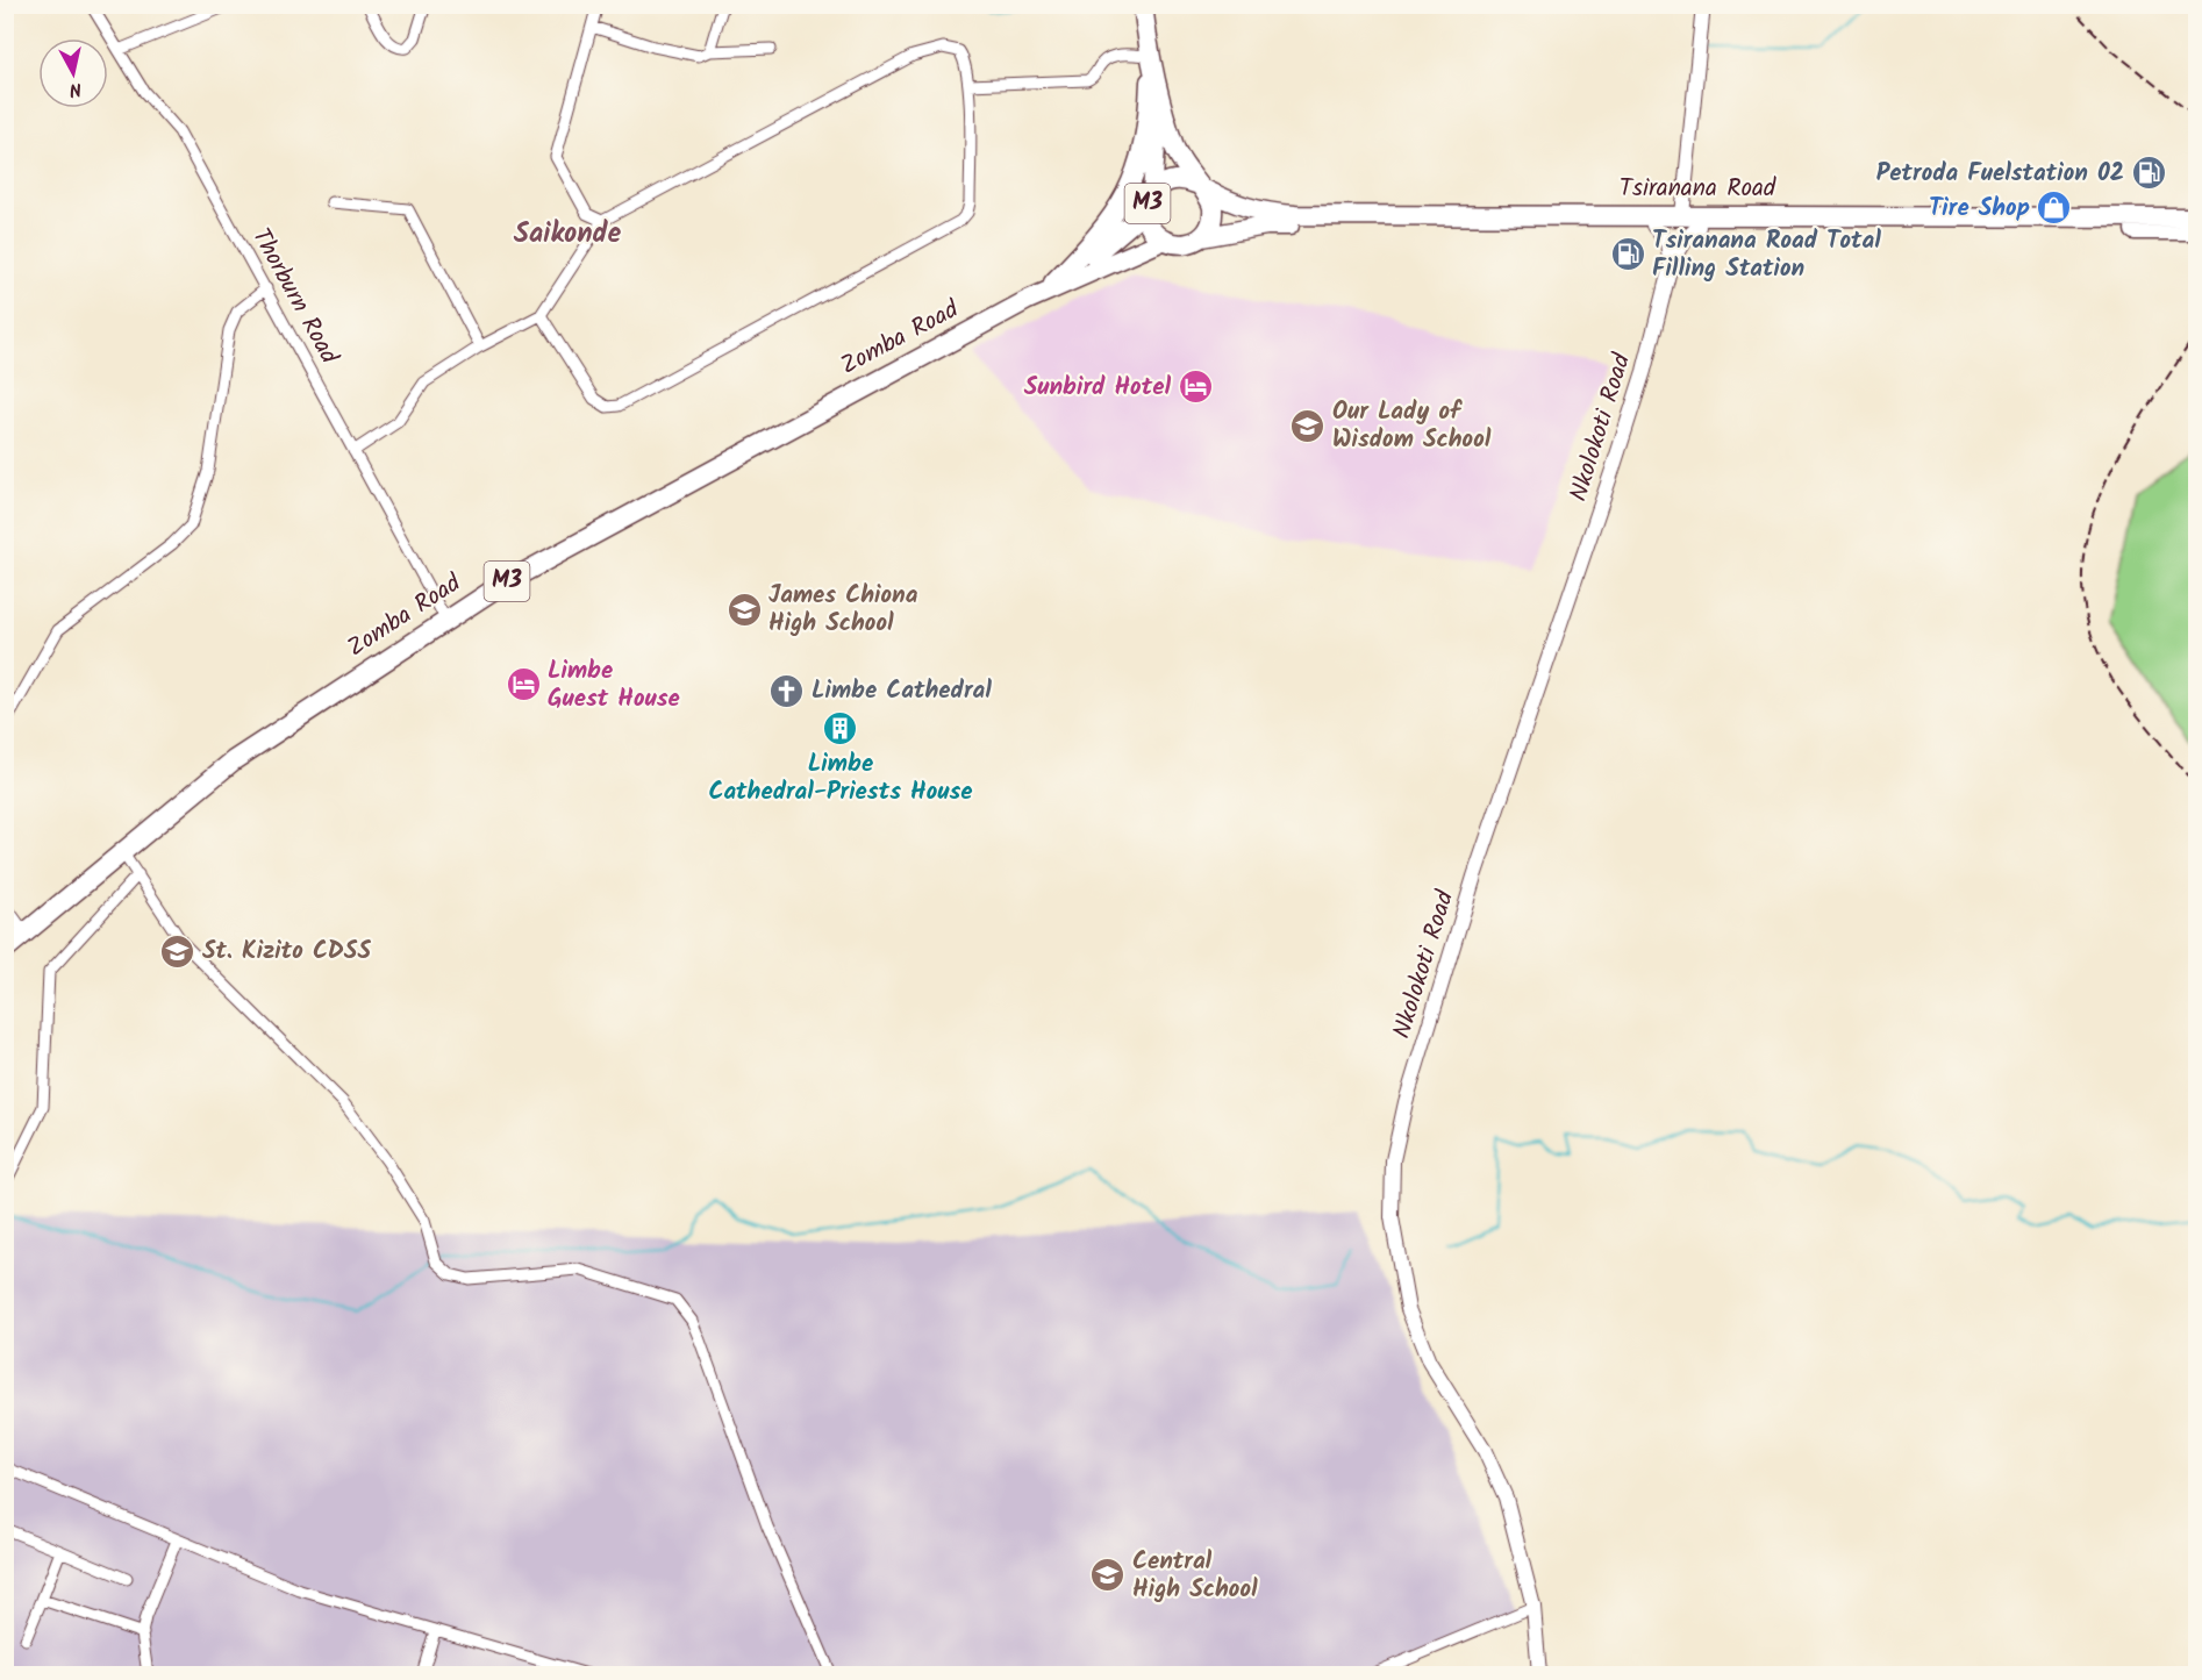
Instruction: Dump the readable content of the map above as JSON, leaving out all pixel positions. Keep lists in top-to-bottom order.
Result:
{
  "streets": {
    "highway": ["Tsiranana Road", "M3", "Zomba Road"],
    "main road": ["Nkolokoti Road"],
    "street": ["Thorburn Road"]
  },
  "crossings": [
    ["Tsiranana Road", "M3"],
    ["Tsiranana Road", "Zomba Road"],
    ["Tsiranana Road", "Nkolokoti Road"],
    ["M3", "Zomba Road"],
    ["Thorburn Road", "Zomba Road"]
  ],
  "districts": ["Saikonde"],
  "places": {
    "fuel station": ["Petroda Fuelstation 02", "Tsiranana Road Total Filling Station"],
    "shop": ["Tire Shop"],
    "hotel": ["Sunbird Hotel", "Limbe Guest House"],
    "school or university": [
      "Our Lady of Wisdom School",
      "James Chiona High School",
      "St. Kizito CDSS",
      "Central High School"
    ],
    "church": ["Limbe Cathedral"],
    "building": ["Limbe Cathedral-Priests House"]
  },
  "north": "bottom"
}
